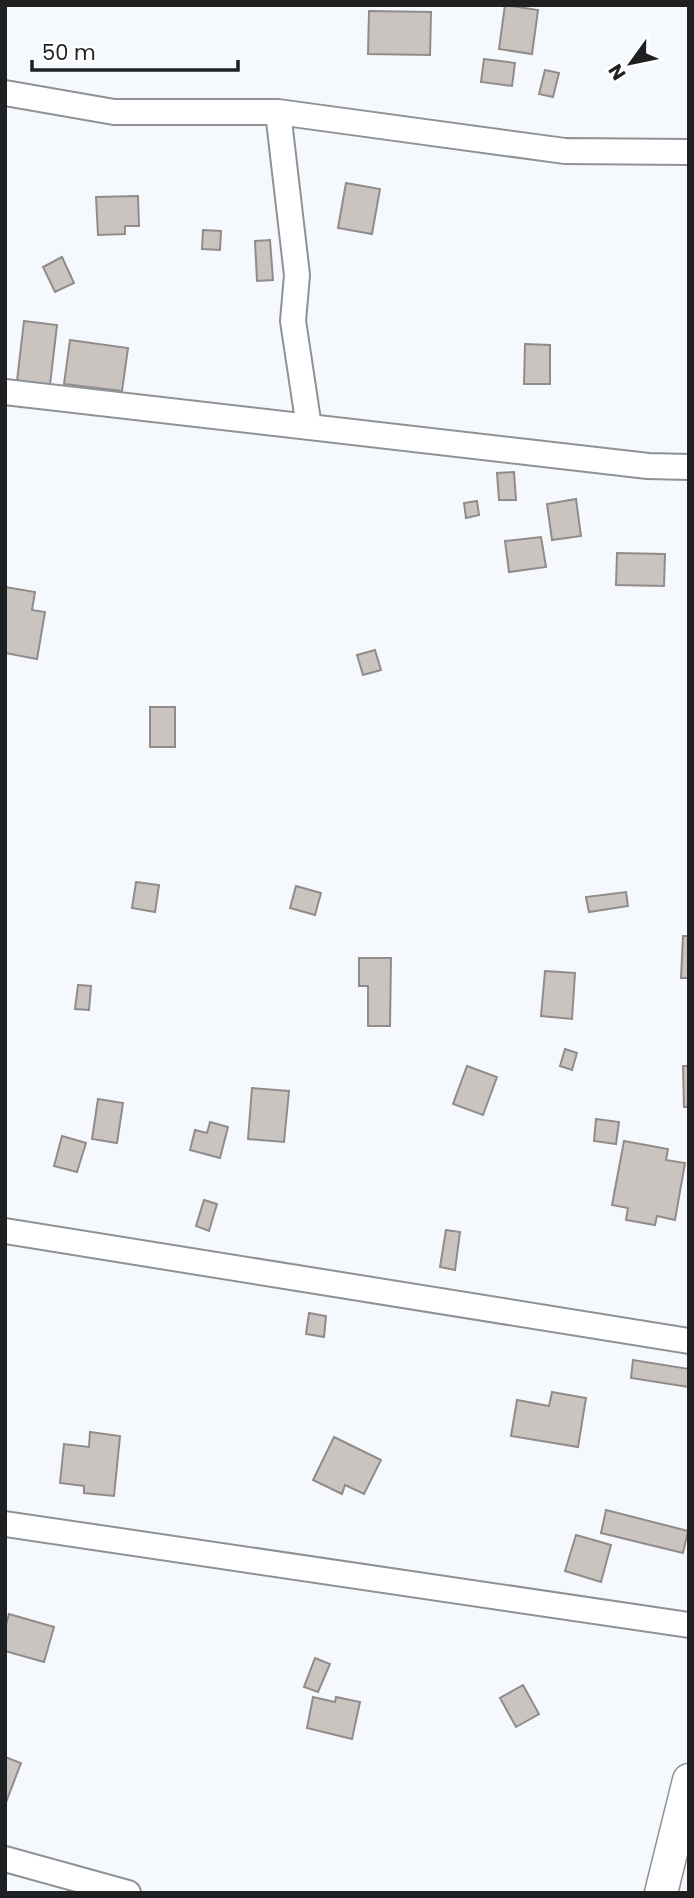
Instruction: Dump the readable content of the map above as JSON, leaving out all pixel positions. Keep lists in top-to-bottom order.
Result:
{
  "scale_bar": "50 m",
  "north": "bottom left"
}
